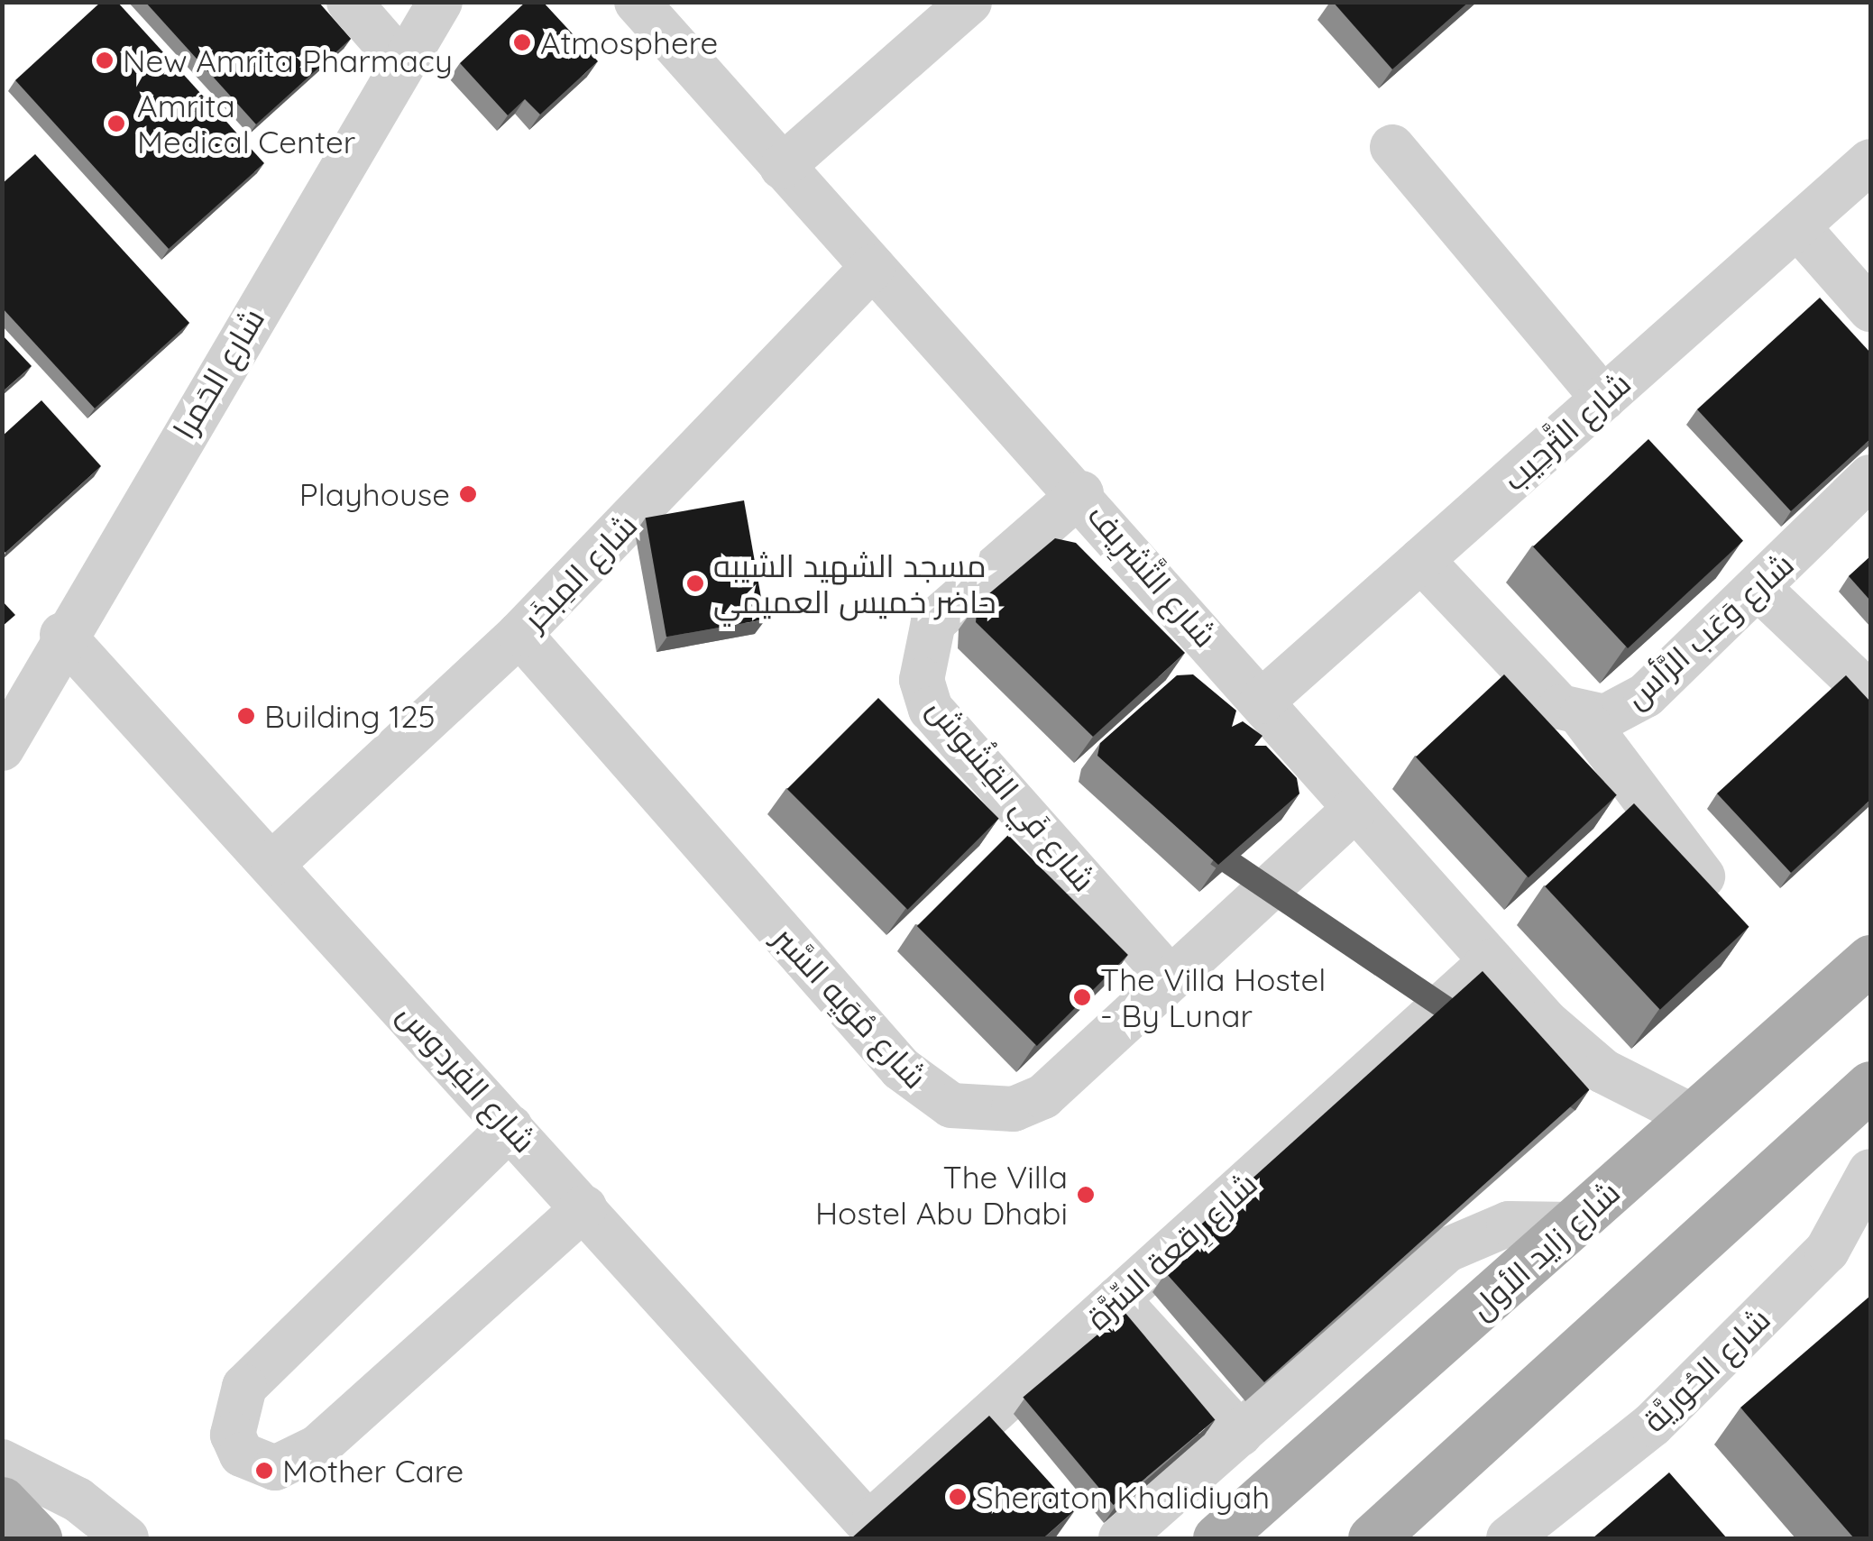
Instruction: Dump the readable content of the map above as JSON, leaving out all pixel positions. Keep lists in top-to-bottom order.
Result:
{
  "streets": {
    "main road": ["شارع زايد الأول"],
    "street": [
      "شارع الحَمرا",
      "شارع التَّرحِيب",
      "شارع المِبخَر",
      "شارع التَّشرِيف",
      "شارع وَعَب الرَّأس",
      "شارع فَي القِشُوش",
      "شارع مُوَيِه السَّبر",
      "شارع الفِردوس",
      "شارع رِقعة السِّرَّة",
      "شارع الحُوريَّة"
    ]
  },
  "crossings": [
    ["شارع الحَمرا", "شارع الفِردوس"],
    ["شارع التَّرحِيب", "شارع التَّشرِيف"],
    ["شارع التَّرحِيب", "شارع وَعَب الرَّأس"],
    ["شارع المِبخَر", "شارع التَّشرِيف"],
    ["شارع المِبخَر", "شارع مُوَيِه السَّبر"],
    ["شارع المِبخَر", "شارع الفِردوس"],
    ["شارع التَّشرِيف", "شارع فَي القِشُوش"],
    ["شارع التَّشرِيف", "شارع مُوَيِه السَّبر"],
    ["شارع التَّشرِيف", "شارع زايد الأول"],
    ["شارع التَّشرِيف", "شارع رِقعة السِّرَّة"],
    ["شارع فَي القِشُوش", "شارع مُوَيِه السَّبر"],
    ["شارع الفِردوس", "شارع رِقعة السِّرَّة"]
  ],
  "places": [
    "Atmosphere",
    "New Amrita Pharmacy",
    "Amrita Medical Center",
    "Playhouse",
    "مسجد الشهيد الشيبه حاضر خميس العميمي",
    "Building 125",
    "The Villa Hostel - By Lunar",
    "The Villa Hostel Abu Dhabi",
    "Mother Care",
    "Sheraton Khalidiyah"
  ]
}
